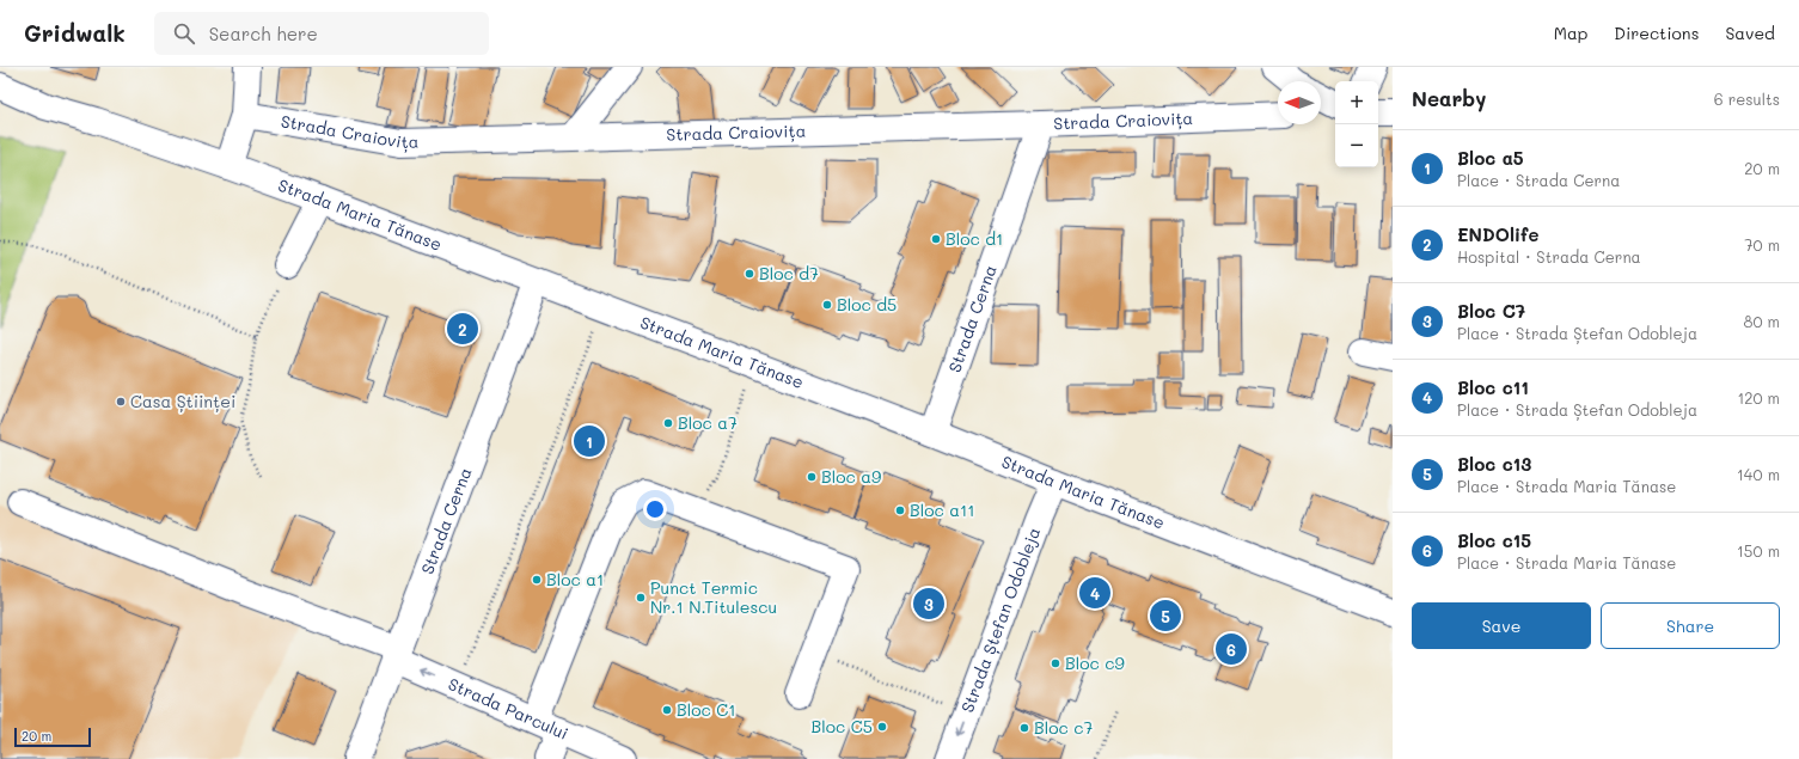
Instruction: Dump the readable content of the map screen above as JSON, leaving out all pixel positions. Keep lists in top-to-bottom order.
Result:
{
  "streets": {
    "street": [
      "Strada Craiovița",
      "Strada Maria Tănase",
      "Strada Cerna",
      "Strada Ștefan Odobleja",
      "Strada Parcului"
    ]
  },
  "crossings": [
    ["Strada Craiovița", "Strada Cerna"],
    ["Strada Maria Tănase", "Strada Cerna"],
    ["Strada Maria Tănase", "Strada Ștefan Odobleja"],
    ["Strada Cerna", "Strada Parcului"]
  ],
  "places": [
    "Bloc d1",
    "Bloc d7",
    "Bloc d5",
    "Casa Științei",
    "Bloc a7",
    "Bloc a9",
    "Bloc a11",
    "Bloc a1",
    "Punct Termic Nr.1 N.Titulescu",
    "Bloc c9",
    "Bloc C1",
    "Bloc C5",
    "Bloc c7"
  ],
  "scale_bar": "20 m",
  "north": "left",
  "page": {
    "header": "Gridwalk",
    "search": "Search here",
    "nav": ["Map", "Directions", "Saved"],
    "heading": ["Nearby", "6 results"],
    "map_buttons": ["+", "−"],
    "list": [
      {
        "mark": "1",
        "name": "Bloc a5",
        "note": "Place · Strada Cerna",
        "value": "20 m"
      },
      {
        "mark": "2",
        "name": "ENDOlife",
        "note": "Hospital · Strada Cerna",
        "value": "70 m"
      },
      {
        "mark": "3",
        "name": "Bloc C7",
        "note": "Place · Strada Ștefan Odobleja",
        "value": "80 m"
      },
      {
        "mark": "4",
        "name": "Bloc c11",
        "note": "Place · Strada Ștefan Odobleja",
        "value": "120 m"
      },
      {
        "mark": "5",
        "name": "Bloc c13",
        "note": "Place · Strada Maria Tănase",
        "value": "140 m"
      },
      {
        "mark": "6",
        "name": "Bloc c15",
        "note": "Place · Strada Maria Tănase",
        "value": "150 m"
      }
    ],
    "pins": [
      "2",
      "1",
      "4",
      "3",
      "5",
      "6"
    ],
    "buttons": ["Save", "Share"],
    "scale": "20 m"
  }
}
